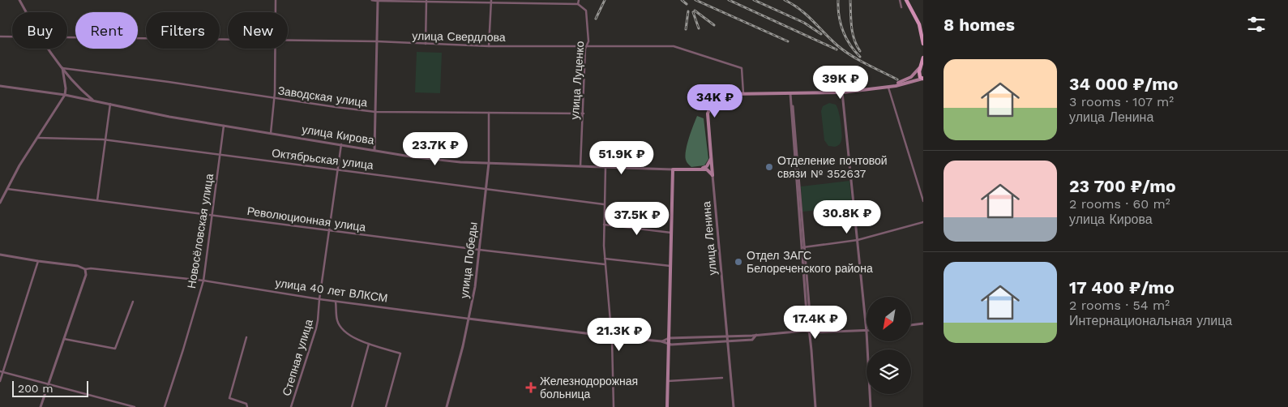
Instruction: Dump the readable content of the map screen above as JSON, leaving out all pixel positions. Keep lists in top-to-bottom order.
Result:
{
  "streets": {
    "main road": ["улица Кирова", "улица Ленина"],
    "street": [
      "улица Свердлова",
      "улица Луценко",
      "Заводская улица",
      "Октябрьская улица",
      "Революционная улица",
      "Новосёловская улица",
      "улица Победы",
      "улица 40 лет ВЛКСМ",
      "Степная улица"
    ]
  },
  "crossings": [
    ["улица Свердлова", "улица Луценко"],
    ["улица Свердлова", "улица Ленина"],
    ["улица Луценко", "Заводская улица"],
    ["улица Луценко", "улица Кирова"],
    ["Заводская улица", "улица Победы"],
    ["улица Кирова", "Новосёловская улица"],
    ["улица Кирова", "улица Победы"],
    ["улица Кирова", "Степная улица"],
    ["Октябрьская улица", "Новосёловская улица"],
    ["Октябрьская улица", "улица Победы"],
    ["Октябрьская улица", "Степная улица"],
    ["Революционная улица", "Новосёловская улица"],
    ["Революционная улица", "улица Победы"],
    ["Революционная улица", "Степная улица"],
    ["Новосёловская улица", "улица 40 лет ВЛКСМ"],
    ["улица Ленина", "улица 40 лет ВЛКСМ"],
    ["улица Победы", "улица 40 лет ВЛКСМ"],
    ["улица 40 лет ВЛКСМ", "Степная улица"]
  ],
  "places": {
    "other": ["Отделение почтовой связи № 352637", "Отдел ЗАГС Белореченского района"],
    "health": ["Железнодорожная больница"]
  },
  "scale_bar": "200 m",
  "north": "bottom left",
  "page": {
    "heading": "8 homes",
    "chip": [
      "Buy",
      "Rent",
      "Filters",
      "New"
    ],
    "list": [
      {
        "name": "34 000 ₽/mo",
        "note": "3 rooms · 107 m² · улица Ленина"
      },
      {
        "name": "23 700 ₽/mo",
        "note": "2 rooms · 60 m² · улица Кирова"
      },
      {
        "name": "17 400 ₽/mo",
        "note": "2 rooms · 54 m² · Интернациональная улица"
      }
    ],
    "price": [
      "39K ₽",
      "34K ₽",
      "23.7K ₽",
      "51.9K ₽",
      "30.8K ₽",
      "37.5K ₽",
      "17.4K ₽",
      "21.3K ₽"
    ],
    "scale": "200 m"
  }
}
